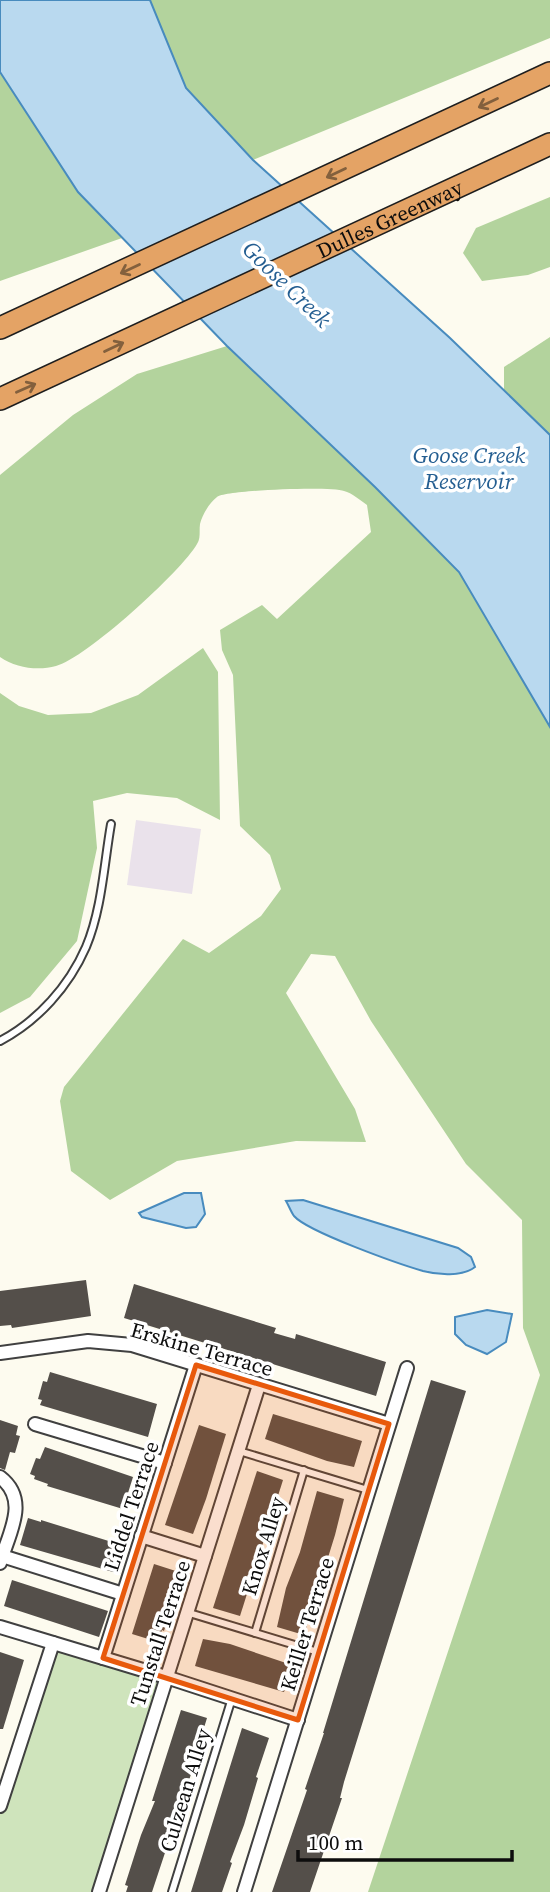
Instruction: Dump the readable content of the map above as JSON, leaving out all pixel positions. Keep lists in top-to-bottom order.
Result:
{
  "streets": {
    "highway": ["Dulles Greenway"],
    "street": [
      "Erskine Terrace",
      "Liddel Terrace",
      "Keiller Terrace",
      "Tunstall Terrace"
    ],
    "lane": ["Knox Alley", "Culzean Alley"]
  },
  "crossings": [
    ["Erskine Terrace", "Liddel Terrace"],
    ["Erskine Terrace", "Keiller Terrace"],
    ["Erskine Terrace", "Tunstall Terrace"]
  ],
  "water": ["Goose Creek", "Goose Creek Reservoir"],
  "scale_bar": "100 m"
}
